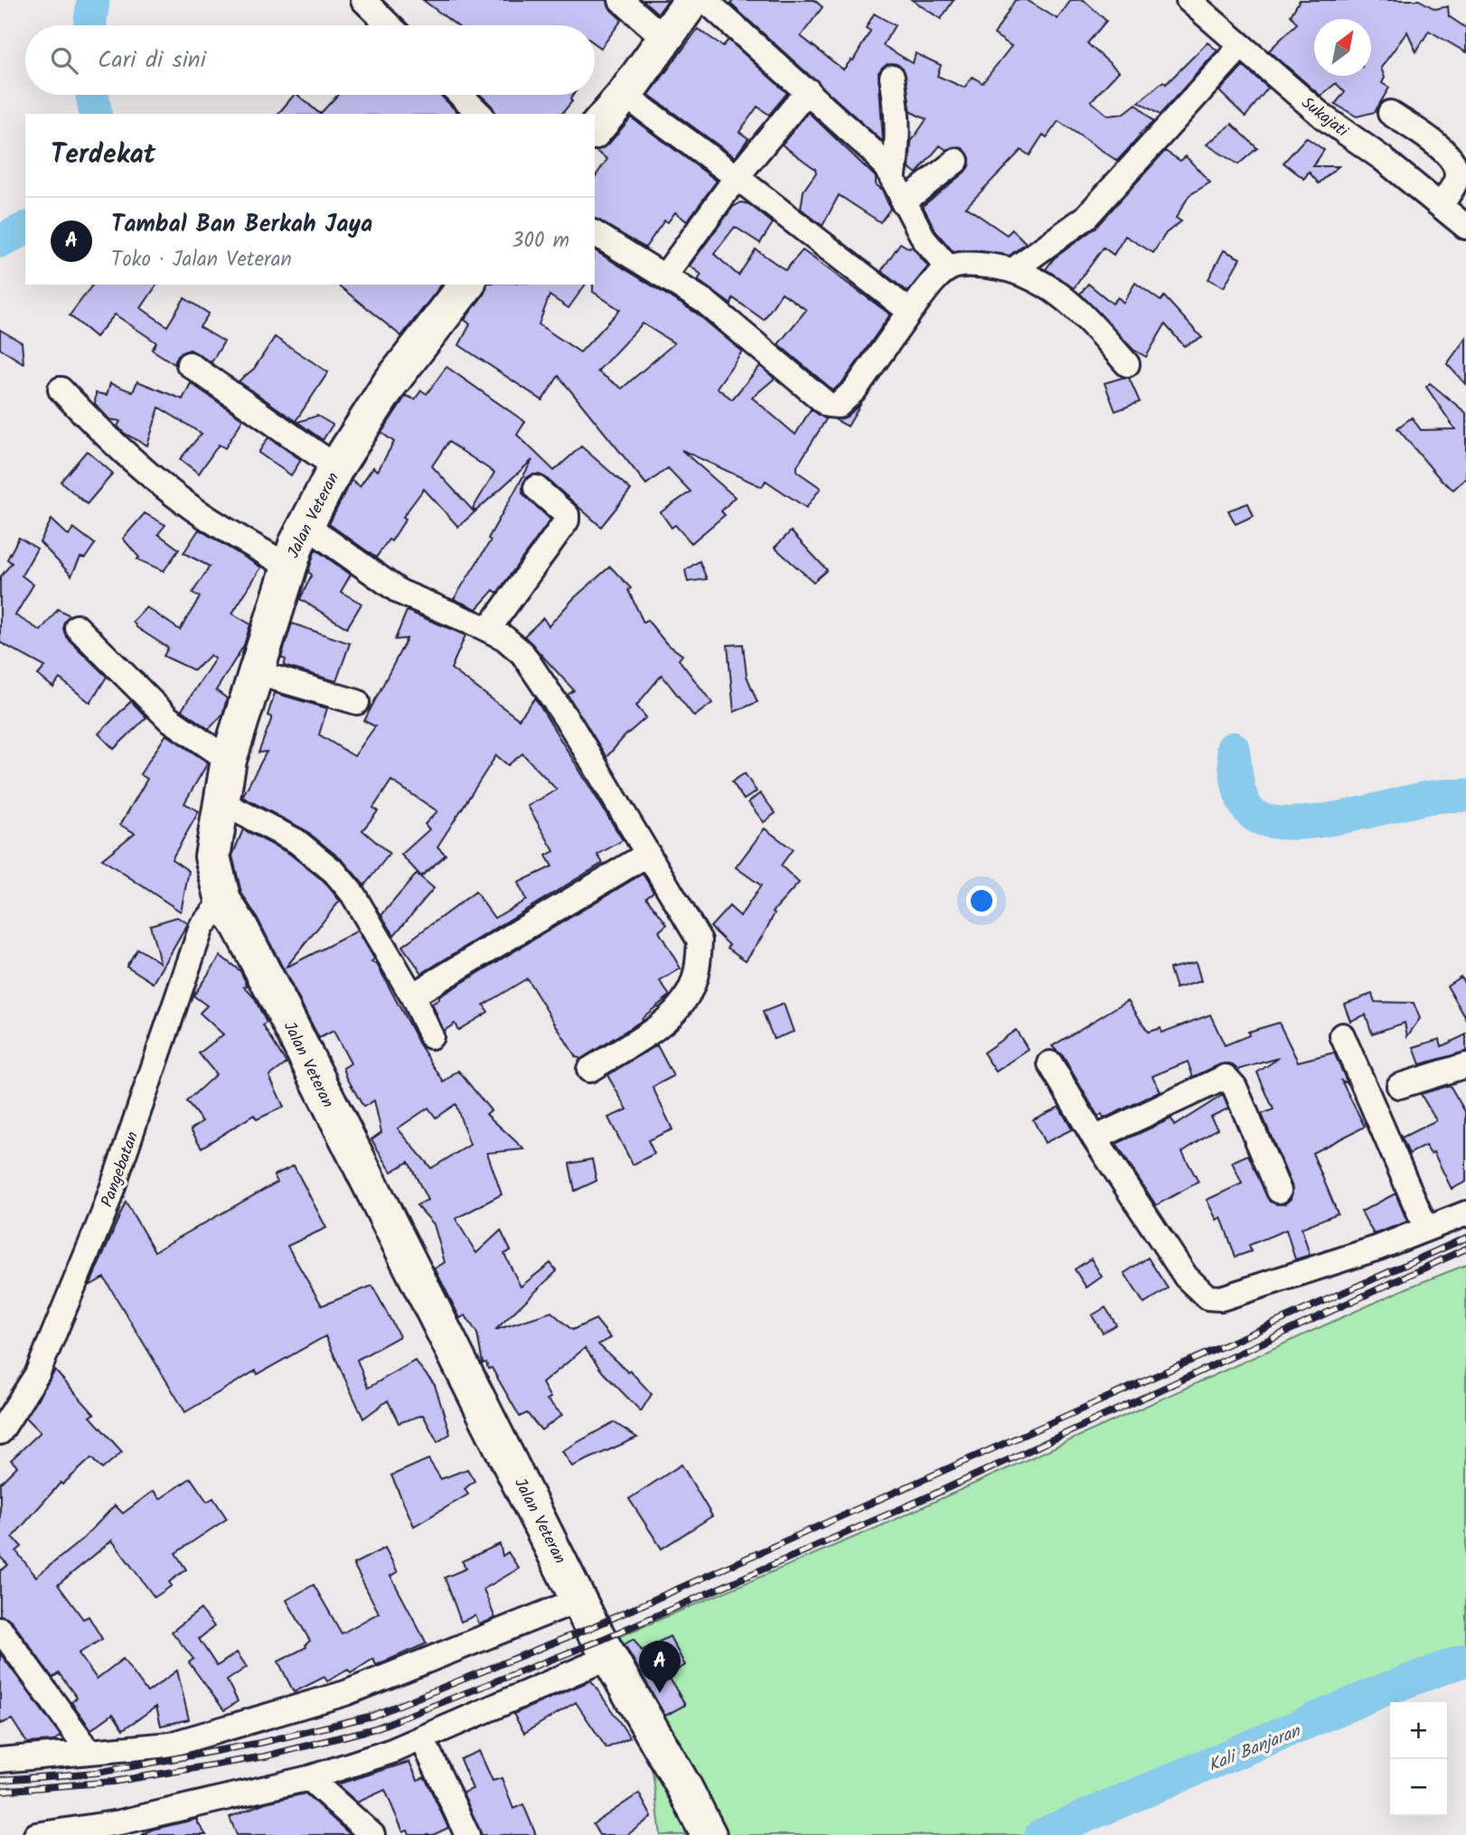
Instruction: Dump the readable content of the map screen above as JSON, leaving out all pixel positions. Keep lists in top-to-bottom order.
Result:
{
  "streets": {
    "highway": ["Jalan Veteran"],
    "street": ["Sukajati", "Pangebatan"]
  },
  "crossings": [
    ["Jalan Veteran", "Pangebatan"]
  ],
  "water": ["Kali Banjaran"],
  "north": "top right",
  "page": {
    "search": "Cari di sini",
    "heading": "Terdekat",
    "list": [
      {
        "mark": "A",
        "name": "Tambal Ban Berkah Jaya",
        "note": "Toko · Jalan Veteran",
        "value": "300 m"
      }
    ],
    "pins": "A",
    "map_buttons": ["+", "−"]
  }
}
